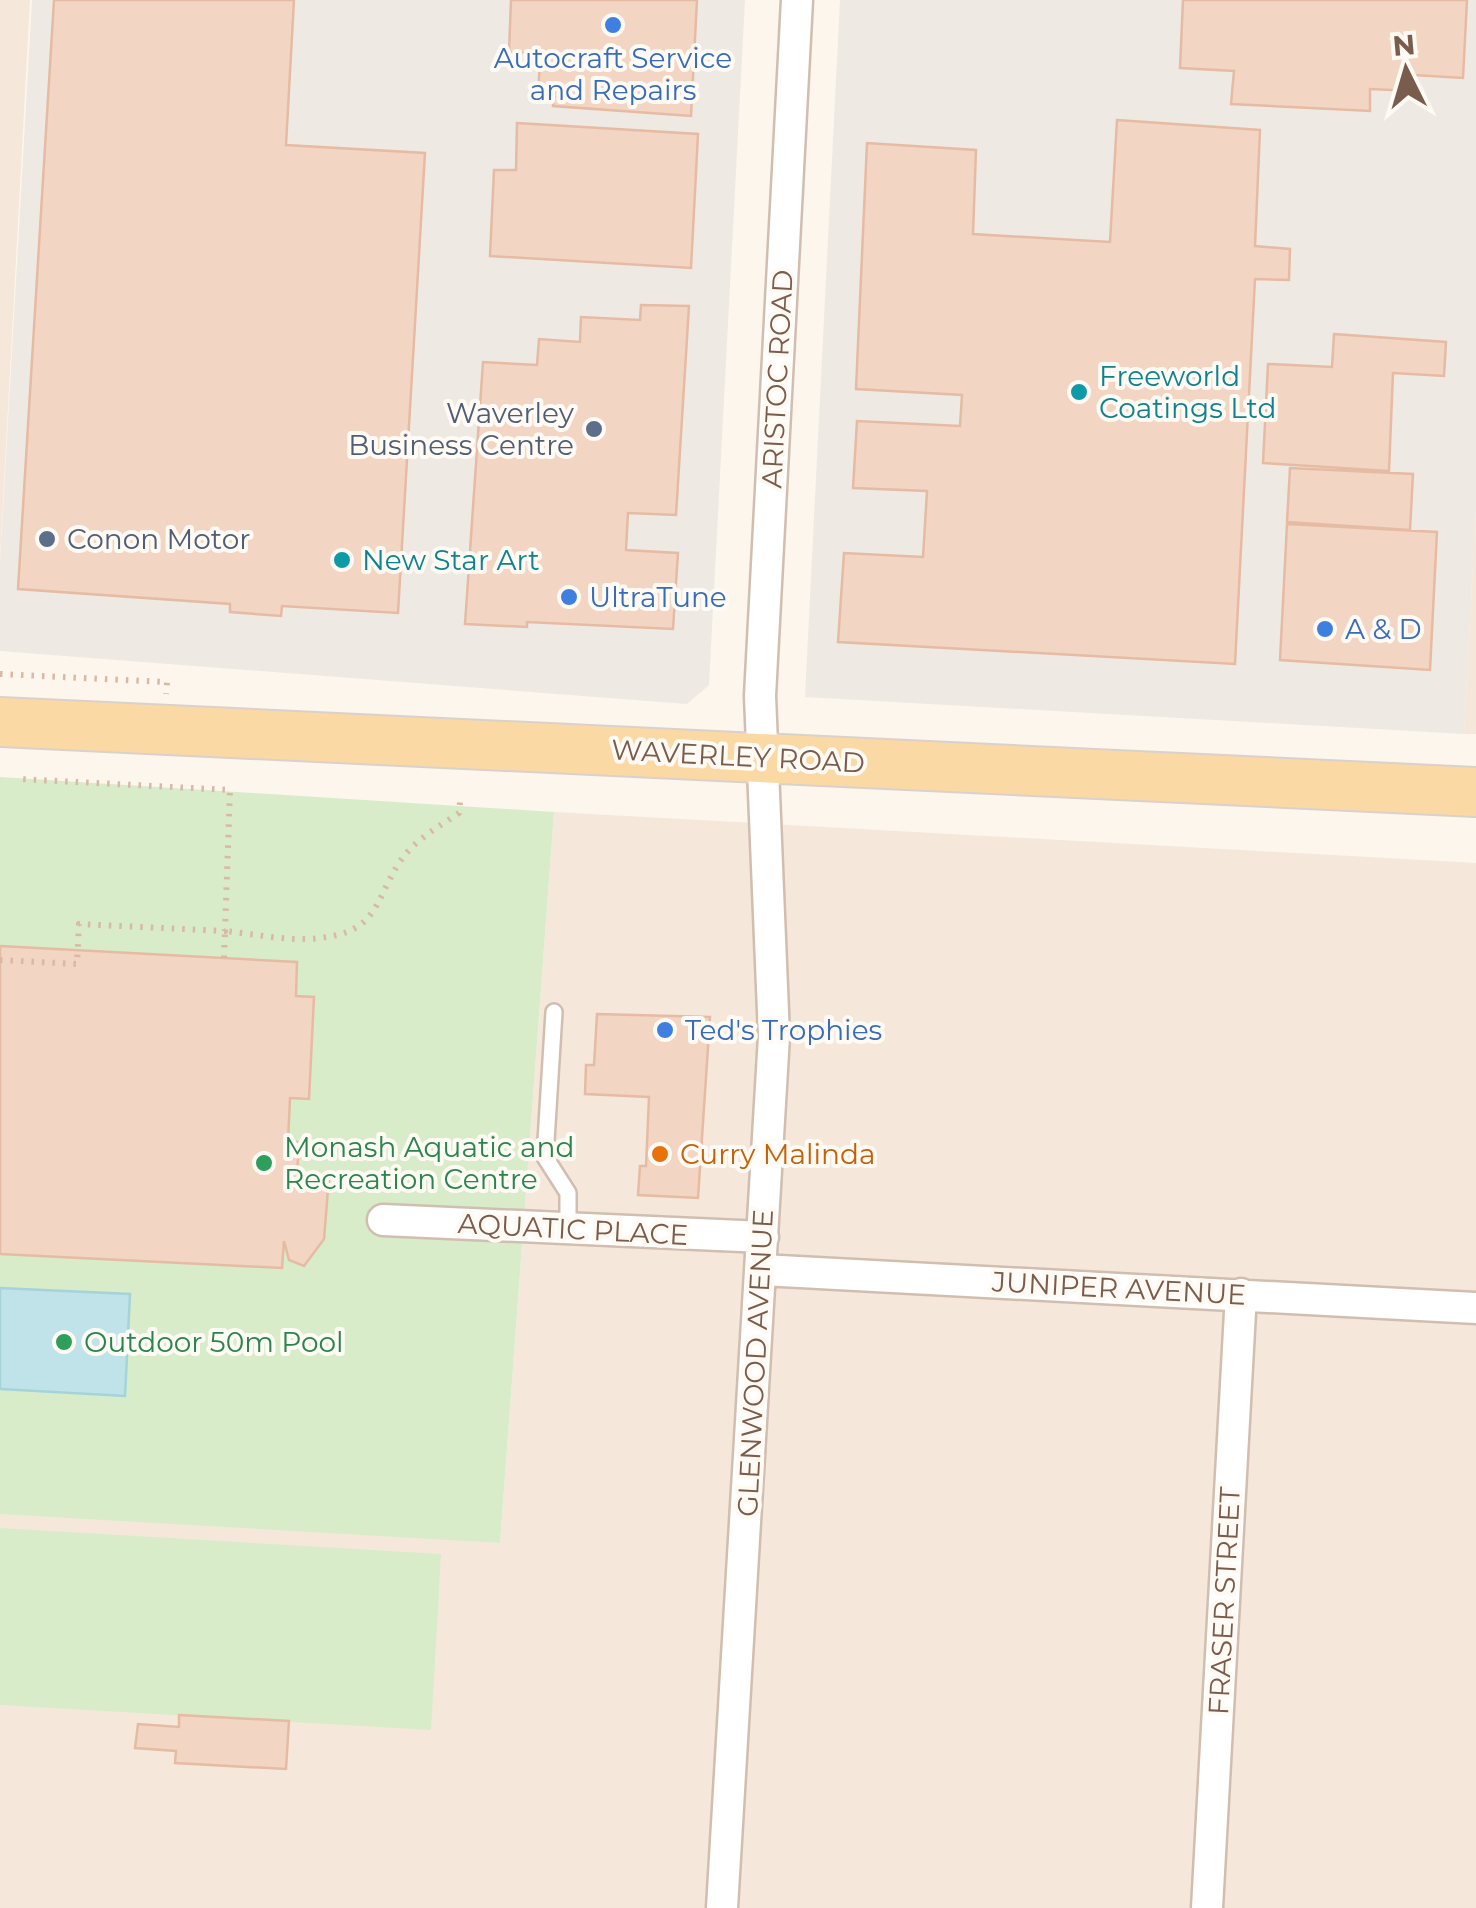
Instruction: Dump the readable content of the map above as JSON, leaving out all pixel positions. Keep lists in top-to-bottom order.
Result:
{
  "streets": {
    "main road": ["WAVERLEY ROAD"],
    "street": [
      "ARISTOC ROAD",
      "AQUATIC PLACE",
      "JUNIPER AVENUE",
      "GLENWOOD AVENUE",
      "FRASER STREET"
    ]
  },
  "crossings": [
    ["ARISTOC ROAD", "WAVERLEY ROAD"],
    ["ARISTOC ROAD", "GLENWOOD AVENUE"],
    ["WAVERLEY ROAD", "GLENWOOD AVENUE"],
    ["AQUATIC PLACE", "GLENWOOD AVENUE"],
    ["JUNIPER AVENUE", "GLENWOOD AVENUE"],
    ["JUNIPER AVENUE", "FRASER STREET"]
  ],
  "places": [
    "Autocraft Service and Repairs",
    "Freeworld Coatings Ltd",
    "Waverley Business Centre",
    "Conon Motor",
    "New Star Art",
    "UltraTune",
    "A & D",
    "Ted's Trophies",
    "Curry Malinda",
    "Monash Aquatic and Recreation Centre",
    "Outdoor 50m Pool"
  ],
  "north": "top"
}
